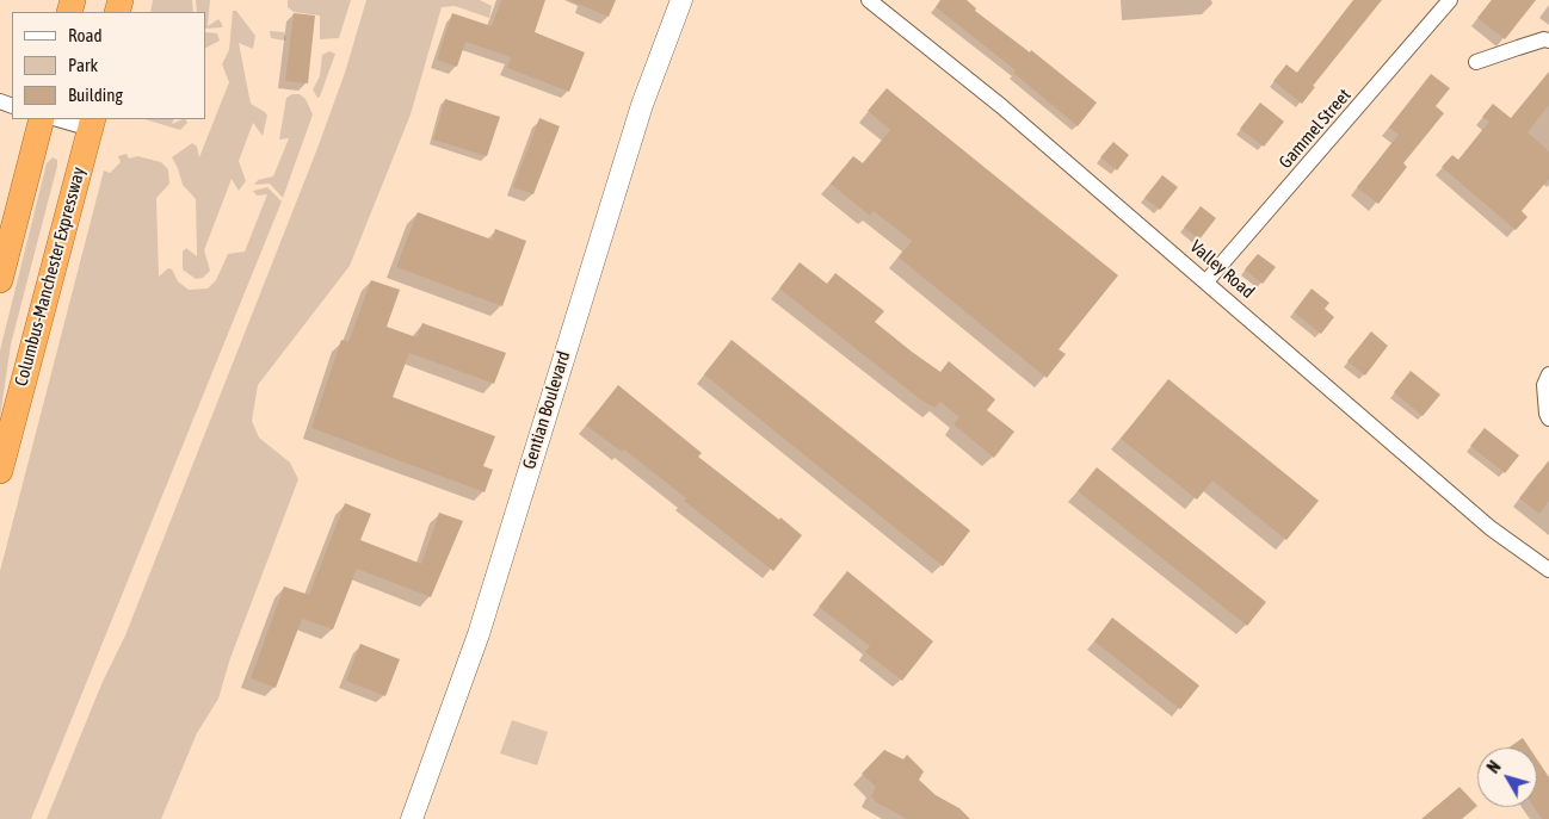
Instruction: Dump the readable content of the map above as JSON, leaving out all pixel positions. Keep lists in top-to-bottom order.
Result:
{
  "streets": {
    "highway": ["Columbus-Manchester Expressway"],
    "main road": ["Gentian Boulevard"],
    "street": ["Gammel Street", "Valley Road"]
  },
  "crossings": [
    ["Gammel Street", "Valley Road"]
  ],
  "legend": ["Road", "Park", "Building"],
  "north": "top left"
}
